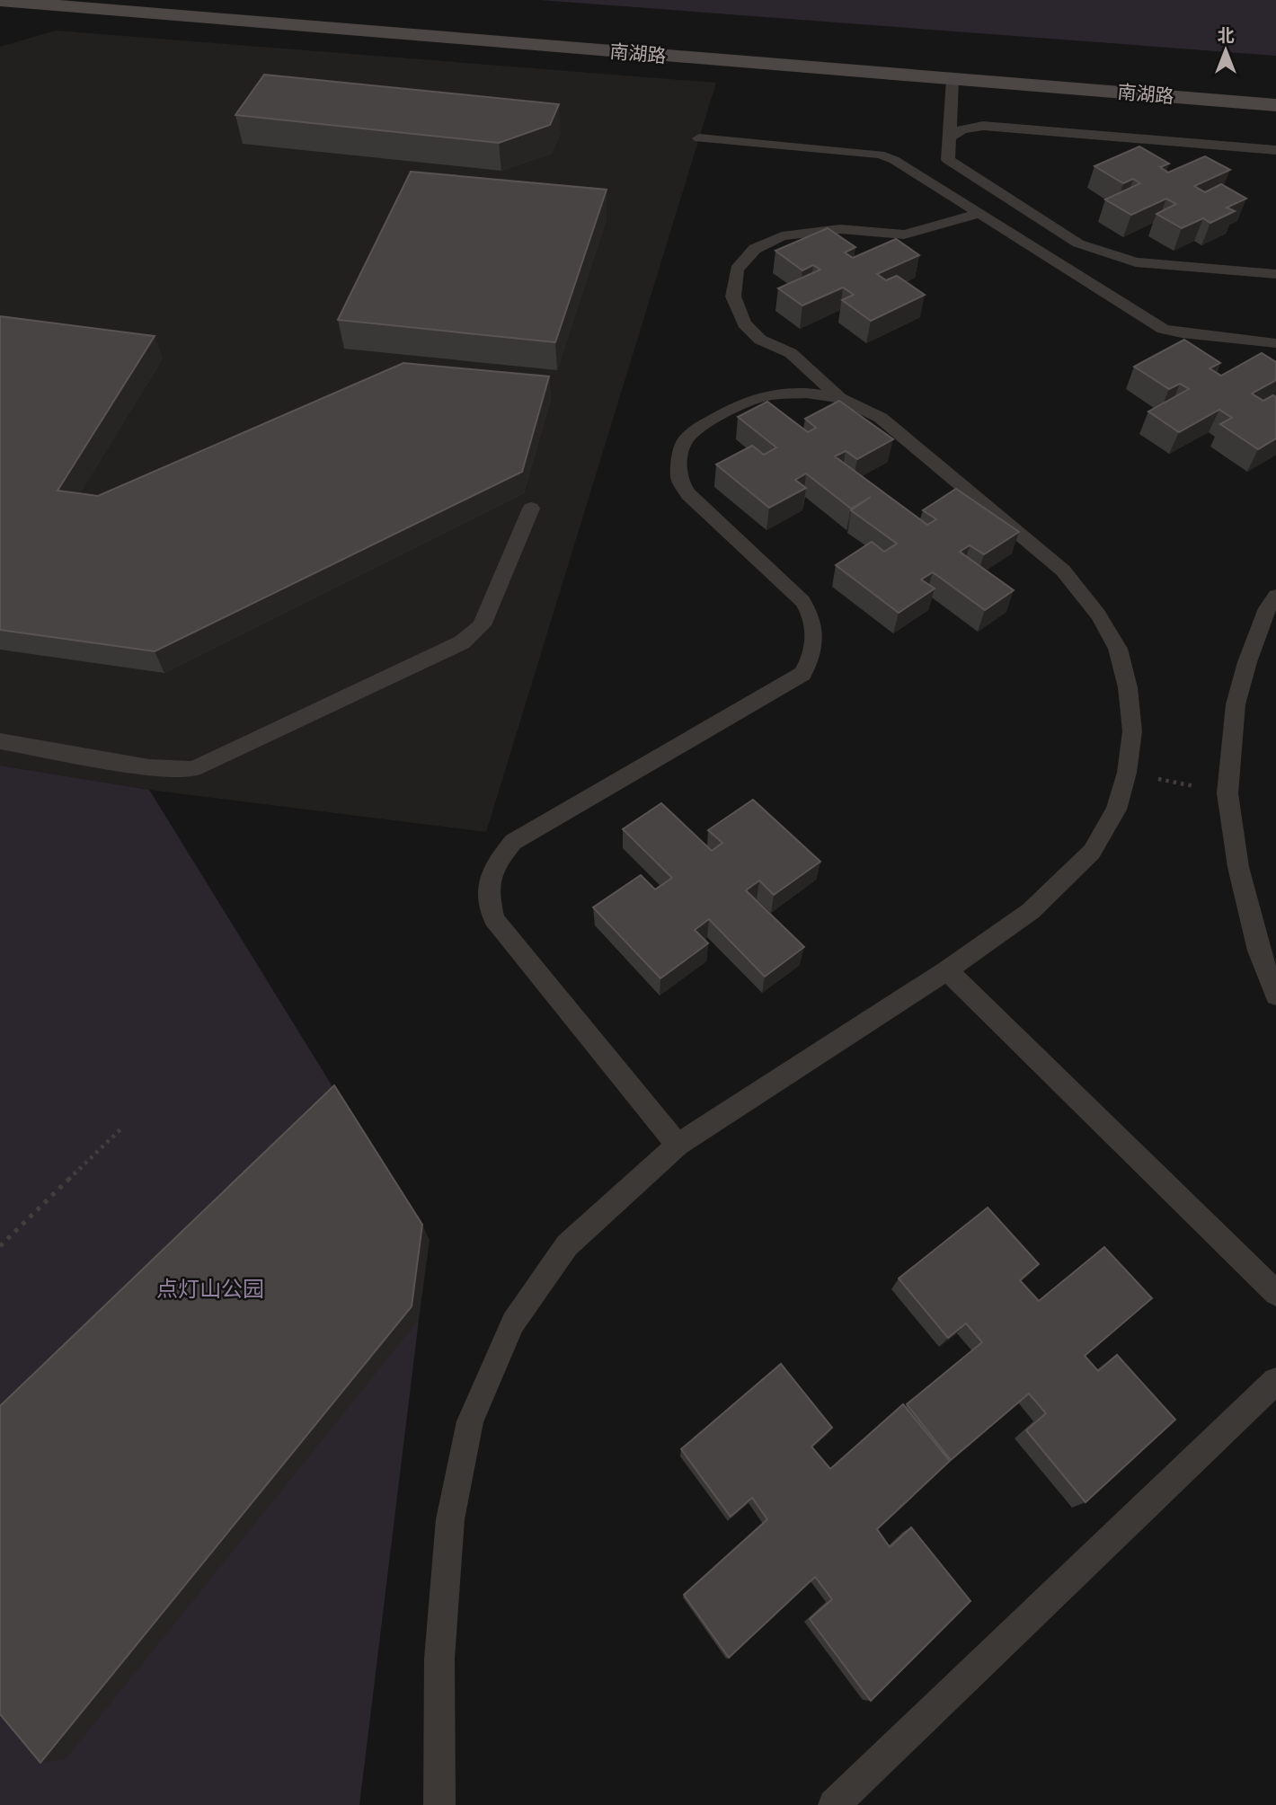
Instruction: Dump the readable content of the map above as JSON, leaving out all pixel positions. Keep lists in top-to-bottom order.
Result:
{
  "streets": {
    "main road": ["南湖路"]
  },
  "parks": ["点灯山公园"],
  "north": "top"
}
